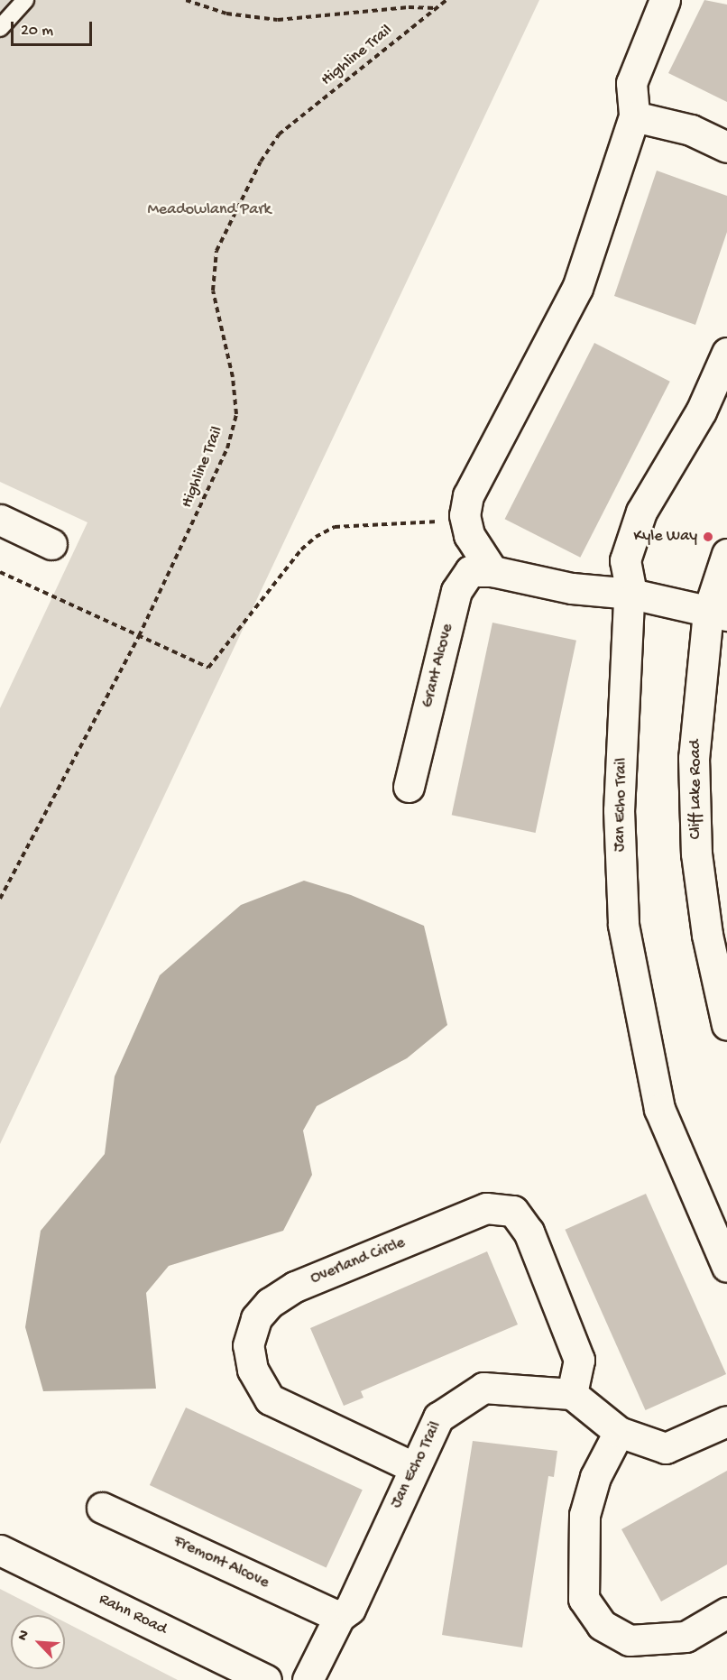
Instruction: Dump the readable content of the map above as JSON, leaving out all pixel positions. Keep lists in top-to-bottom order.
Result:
{
  "streets": {
    "street": [
      "Grant Alcove",
      "Cliff Lake Road",
      "Jan Echo Trail",
      "Overland Circle",
      "Fremont Alcove",
      "Rahn Road"
    ],
    "path": ["Highline Trail"]
  },
  "crossings": [
    ["Jan Echo Trail", "Overland Circle"],
    ["Jan Echo Trail", "Fremont Alcove"]
  ],
  "parks": ["Meadowland Park"],
  "places": ["Kyle Way"],
  "scale_bar": "20 m",
  "north": "top left"
}
